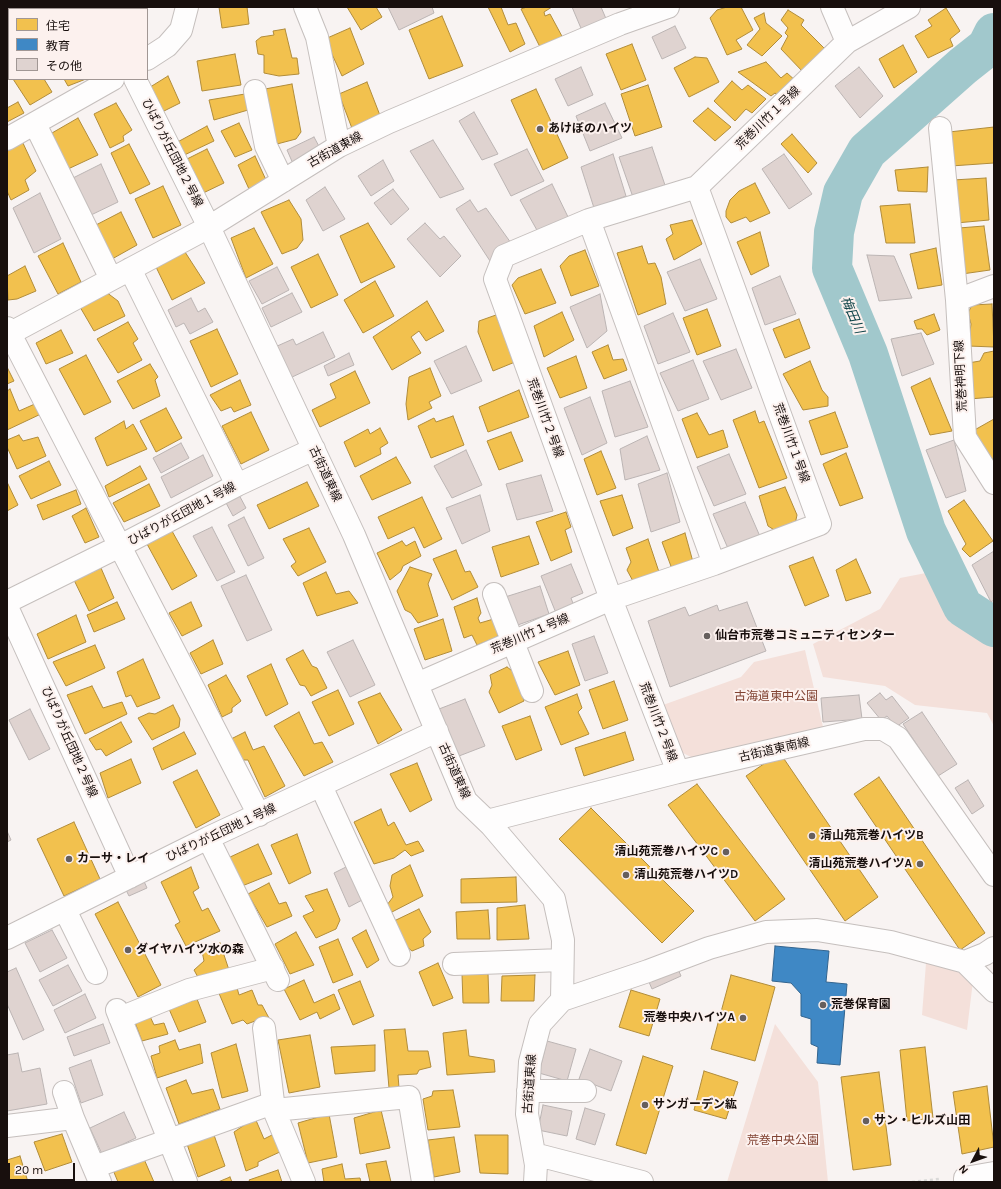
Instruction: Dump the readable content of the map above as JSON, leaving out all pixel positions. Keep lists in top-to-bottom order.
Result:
{
  "streets": {
    "street": [
      "荒巻川竹１号線",
      "古街道東線",
      "ひばりが丘団地２号線",
      "荒巻神明下線",
      "荒巻川竹２号線",
      "ひばりが丘団地１号線",
      "古街道東南線"
    ]
  },
  "crossings": [
    ["荒巻川竹１号線", "古街道東線"],
    ["荒巻川竹１号線", "荒巻川竹２号線"],
    ["古街道東線", "ひばりが丘団地２号線"],
    ["古街道東線", "ひばりが丘団地１号線"],
    ["古街道東線", "古街道東南線"],
    ["ひばりが丘団地２号線", "ひばりが丘団地１号線"],
    ["荒巻川竹２号線", "古街道東南線"]
  ],
  "water": ["梅田川"],
  "parks": ["古海道東中公園", "荒巻中央公園"],
  "places": [
    "あけぼのハイツ",
    "仙台市荒巻コミュニティセンター",
    "清山苑荒巻ハイツB",
    "清山苑荒巻ハイツC",
    "カーサ・レイ",
    "清山苑荒巻ハイツA",
    "清山苑荒巻ハイツD",
    "ダイヤハイツ水の森",
    "荒巻保育園",
    "荒巻中央ハイツA",
    "サンガーデン紘",
    "サン・ヒルズ山田"
  ],
  "legend": ["住宅", "教育", "その他"],
  "scale_bar": "20 m",
  "north": "bottom left"
}
